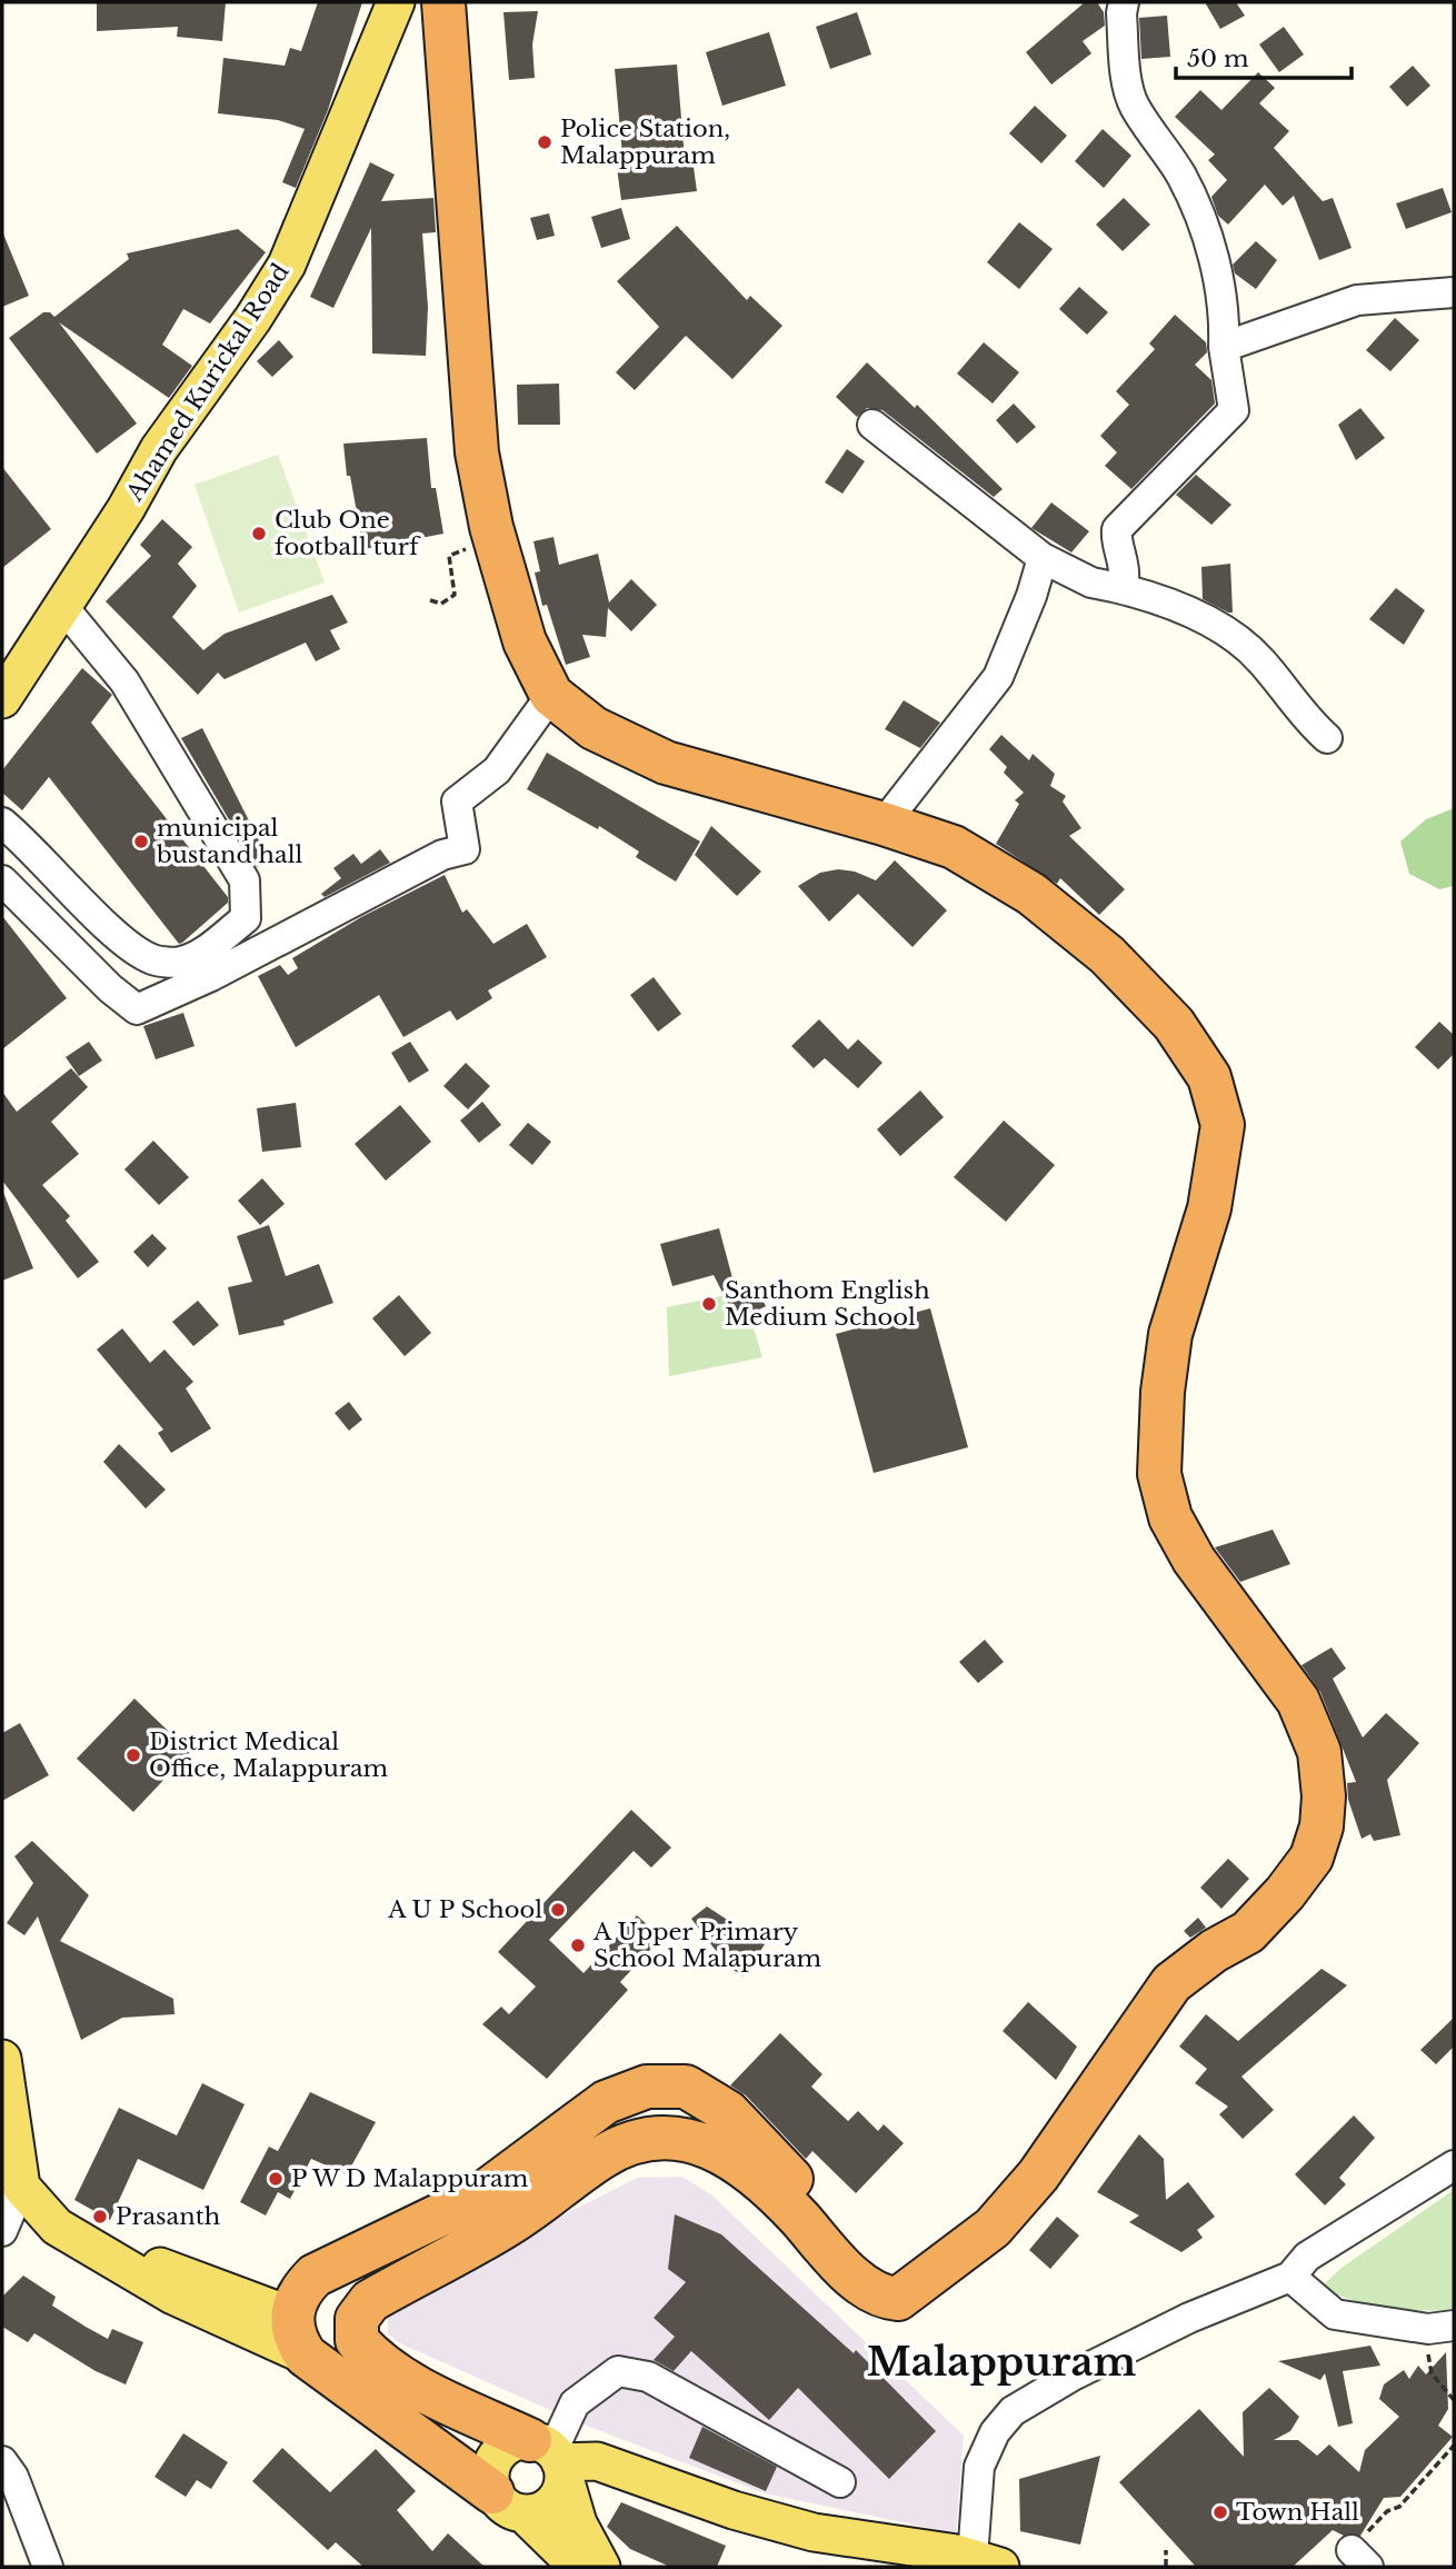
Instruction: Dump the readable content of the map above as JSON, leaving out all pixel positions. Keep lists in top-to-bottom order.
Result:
{
  "streets": {
    "main road": ["Ahamed Kurickal Road"]
  },
  "districts": ["Malappuram"],
  "places": [
    "Police Station, Malappuram",
    "Club One football turf",
    "municipal bustand hall",
    "Santhom English Medium School",
    "District Medical Office, Malappuram",
    "A U P School",
    "A Upper Primary School Malapuram",
    "P W D Malappuram",
    "Prasanth",
    "Town Hall"
  ],
  "scale_bar": "50 m"
}
